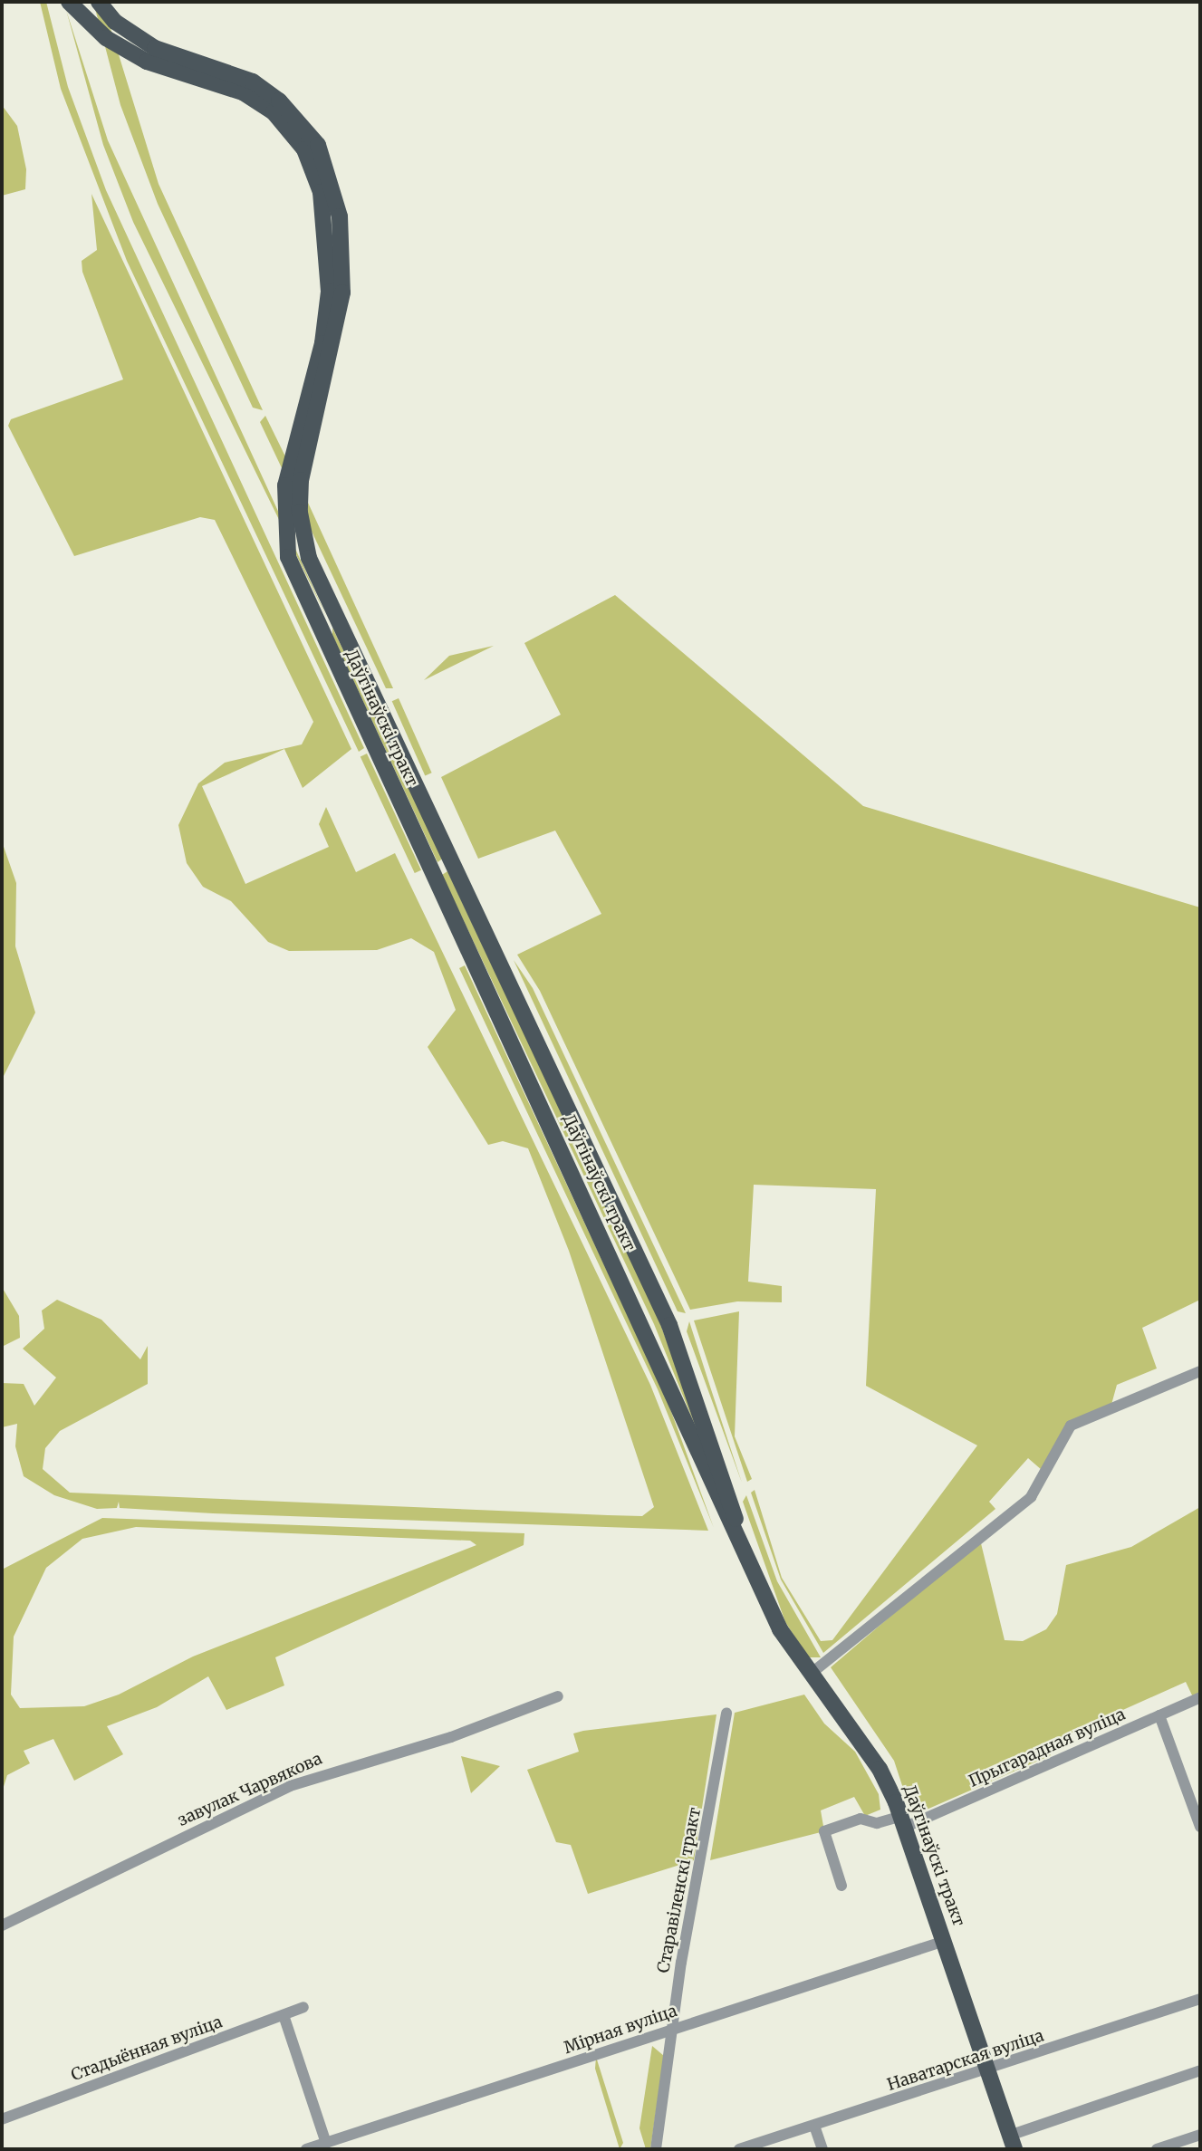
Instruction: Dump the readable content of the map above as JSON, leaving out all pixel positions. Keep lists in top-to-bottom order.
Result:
{
  "streets": {
    "main road": ["Даўгінаўскі тракт"],
    "street": [
      "Прыгарадная вуліца",
      "завулак Чарвякова",
      "Старавіленскі тракт",
      "Мірная вуліца",
      "Стадыённая вуліца",
      "Наватарская вуліца"
    ]
  },
  "crossings": [
    ["Даўгінаўскі тракт", "Прыгарадная вуліца"],
    ["Даўгінаўскі тракт", "Мірная вуліца"],
    ["Даўгінаўскі тракт", "Наватарская вуліца"],
    ["Старавіленскі тракт", "Мірная вуліца"]
  ]
}
